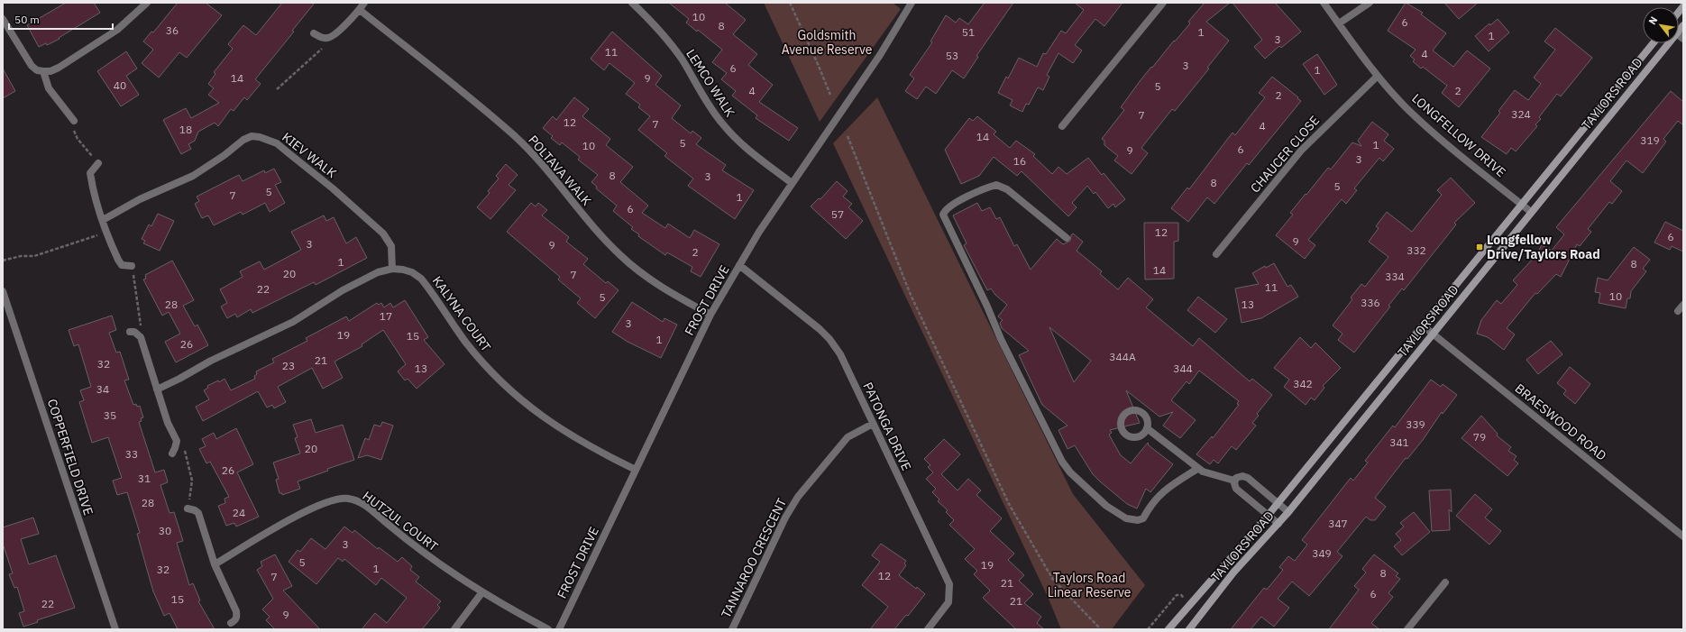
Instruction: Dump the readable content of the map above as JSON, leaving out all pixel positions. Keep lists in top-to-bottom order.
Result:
{
  "streets": {
    "main road": ["TAYLORS ROAD"],
    "street": [
      "LEMCO WALK",
      "LONGFELLOW DRIVE",
      "CHAUCER CLOSE",
      "KIEV WALK",
      "POLTAVA WALK",
      "FROST DRIVE",
      "KALYNA COURT",
      "BRAESWOOD ROAD",
      "PATONGA DRIVE",
      "COPPERFIELD DRIVE",
      "HUTZUL COURT",
      "TANNAROO CRESCENT"
    ]
  },
  "crossings": [
    ["LEMCO WALK", "FROST DRIVE"],
    ["TAYLORS ROAD", "LONGFELLOW DRIVE"],
    ["TAYLORS ROAD", "BRAESWOOD ROAD"],
    ["LONGFELLOW DRIVE", "CHAUCER CLOSE"],
    ["KIEV WALK", "KALYNA COURT"],
    ["POLTAVA WALK", "FROST DRIVE"],
    ["FROST DRIVE", "KALYNA COURT"],
    ["FROST DRIVE", "PATONGA DRIVE"],
    ["PATONGA DRIVE", "TANNAROO CRESCENT"]
  ],
  "parks": ["Goldsmith Avenue Reserve", "Taylors Road Linear Reserve"],
  "places": {
    "transit": ["Longfellow Drive/Taylors Road"]
  },
  "house_numbers": [
    "10",
    "6",
    "8",
    "36",
    "51",
    "1",
    "1",
    "3",
    "11",
    "4",
    "53",
    "3",
    "6",
    "1",
    "14",
    "9",
    "40",
    "5",
    "4",
    "2",
    "2",
    "324",
    "7",
    "12",
    "7",
    "4",
    "18",
    "14",
    "319",
    "5",
    "1",
    "10",
    "6",
    "9",
    "3",
    "16",
    "8",
    "3",
    "8",
    "5",
    "5",
    "7",
    "1",
    "6",
    "57",
    "12",
    "6",
    "9",
    "3",
    "9",
    "332",
    "2",
    "1",
    "8",
    "14",
    "20",
    "7",
    "334",
    "11",
    "22",
    "10",
    "5",
    "336",
    "28",
    "13",
    "17",
    "3",
    "19",
    "15",
    "1",
    "26",
    "344A",
    "21",
    "32",
    "23",
    "13",
    "344",
    "342",
    "34",
    "35",
    "339",
    "79",
    "341",
    "20",
    "33",
    "26",
    "31",
    "28",
    "24",
    "347",
    "30",
    "3",
    "349",
    "5",
    "19",
    "1",
    "32",
    "8",
    "12",
    "7",
    "21",
    "6",
    "15",
    "21",
    "22",
    "9"
  ],
  "scale_bar": "50 m",
  "north": "top left"
}
